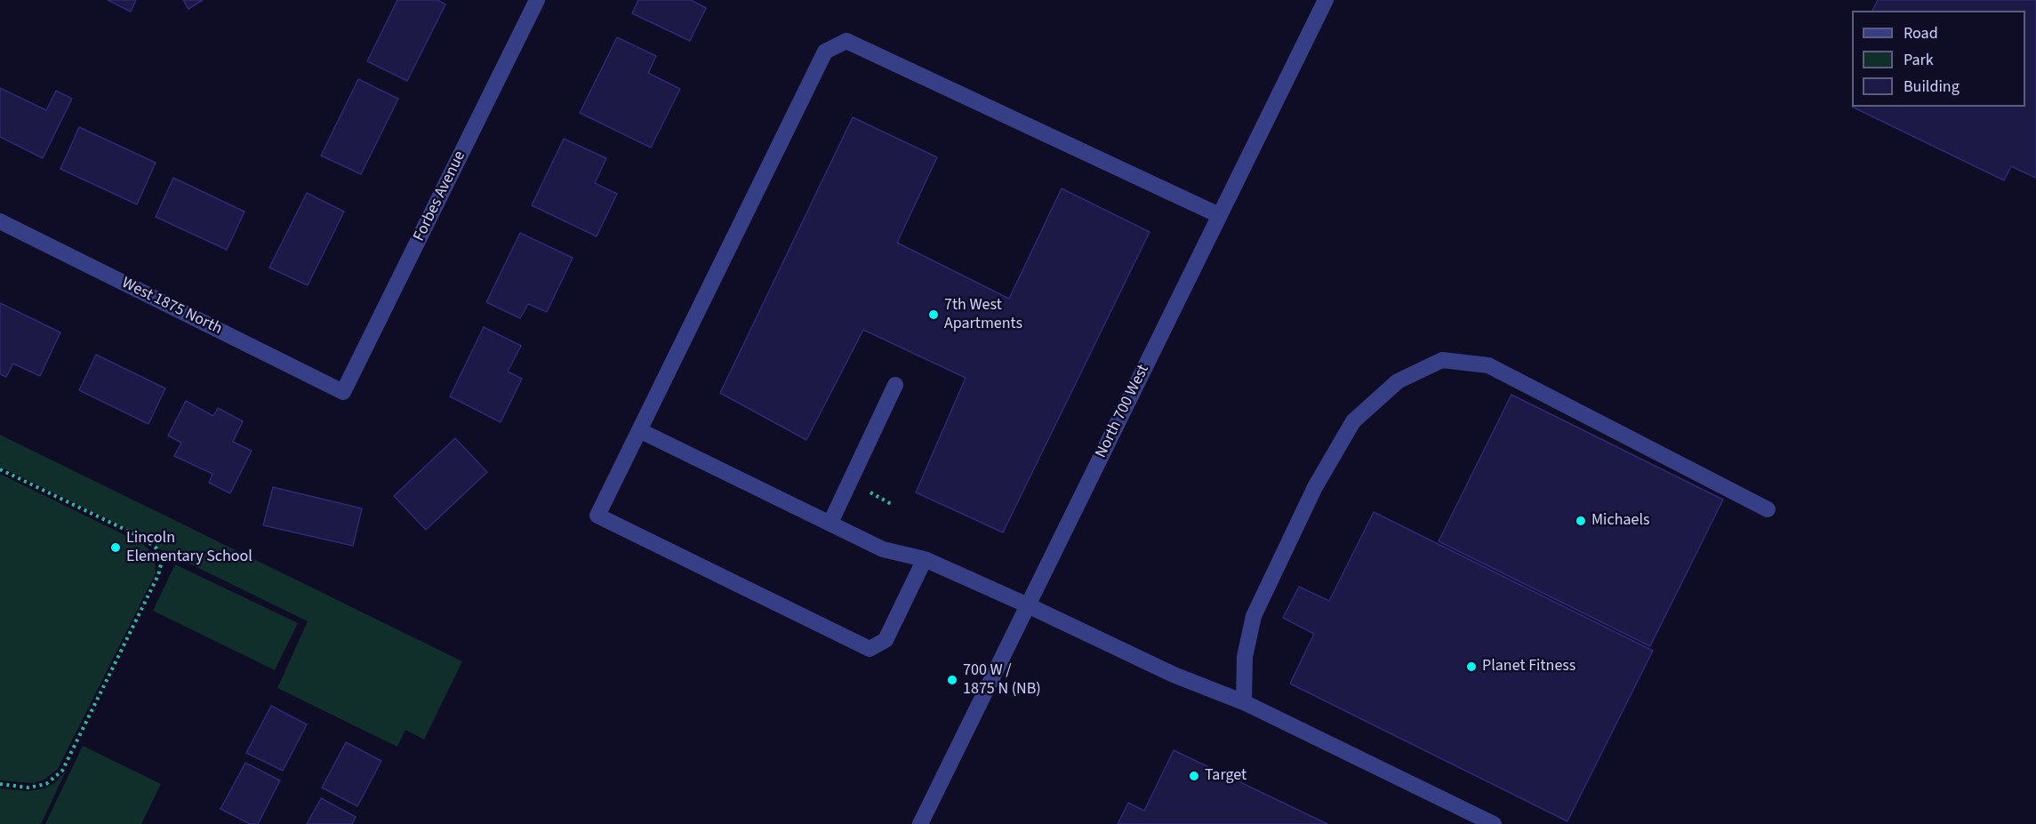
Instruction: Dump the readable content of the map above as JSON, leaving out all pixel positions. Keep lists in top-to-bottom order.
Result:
{
  "streets": {
    "street": ["Forbes Avenue", "West 1875 North", "North 700 West"]
  },
  "crossings": [
    ["Forbes Avenue", "West 1875 North"]
  ],
  "places": [
    "7th West Apartments",
    "Michaels",
    "Lincoln Elementary School",
    "Planet Fitness",
    "700 W / 1875 N (NB)",
    "Target"
  ],
  "legend": ["Road", "Park", "Building"]
}
